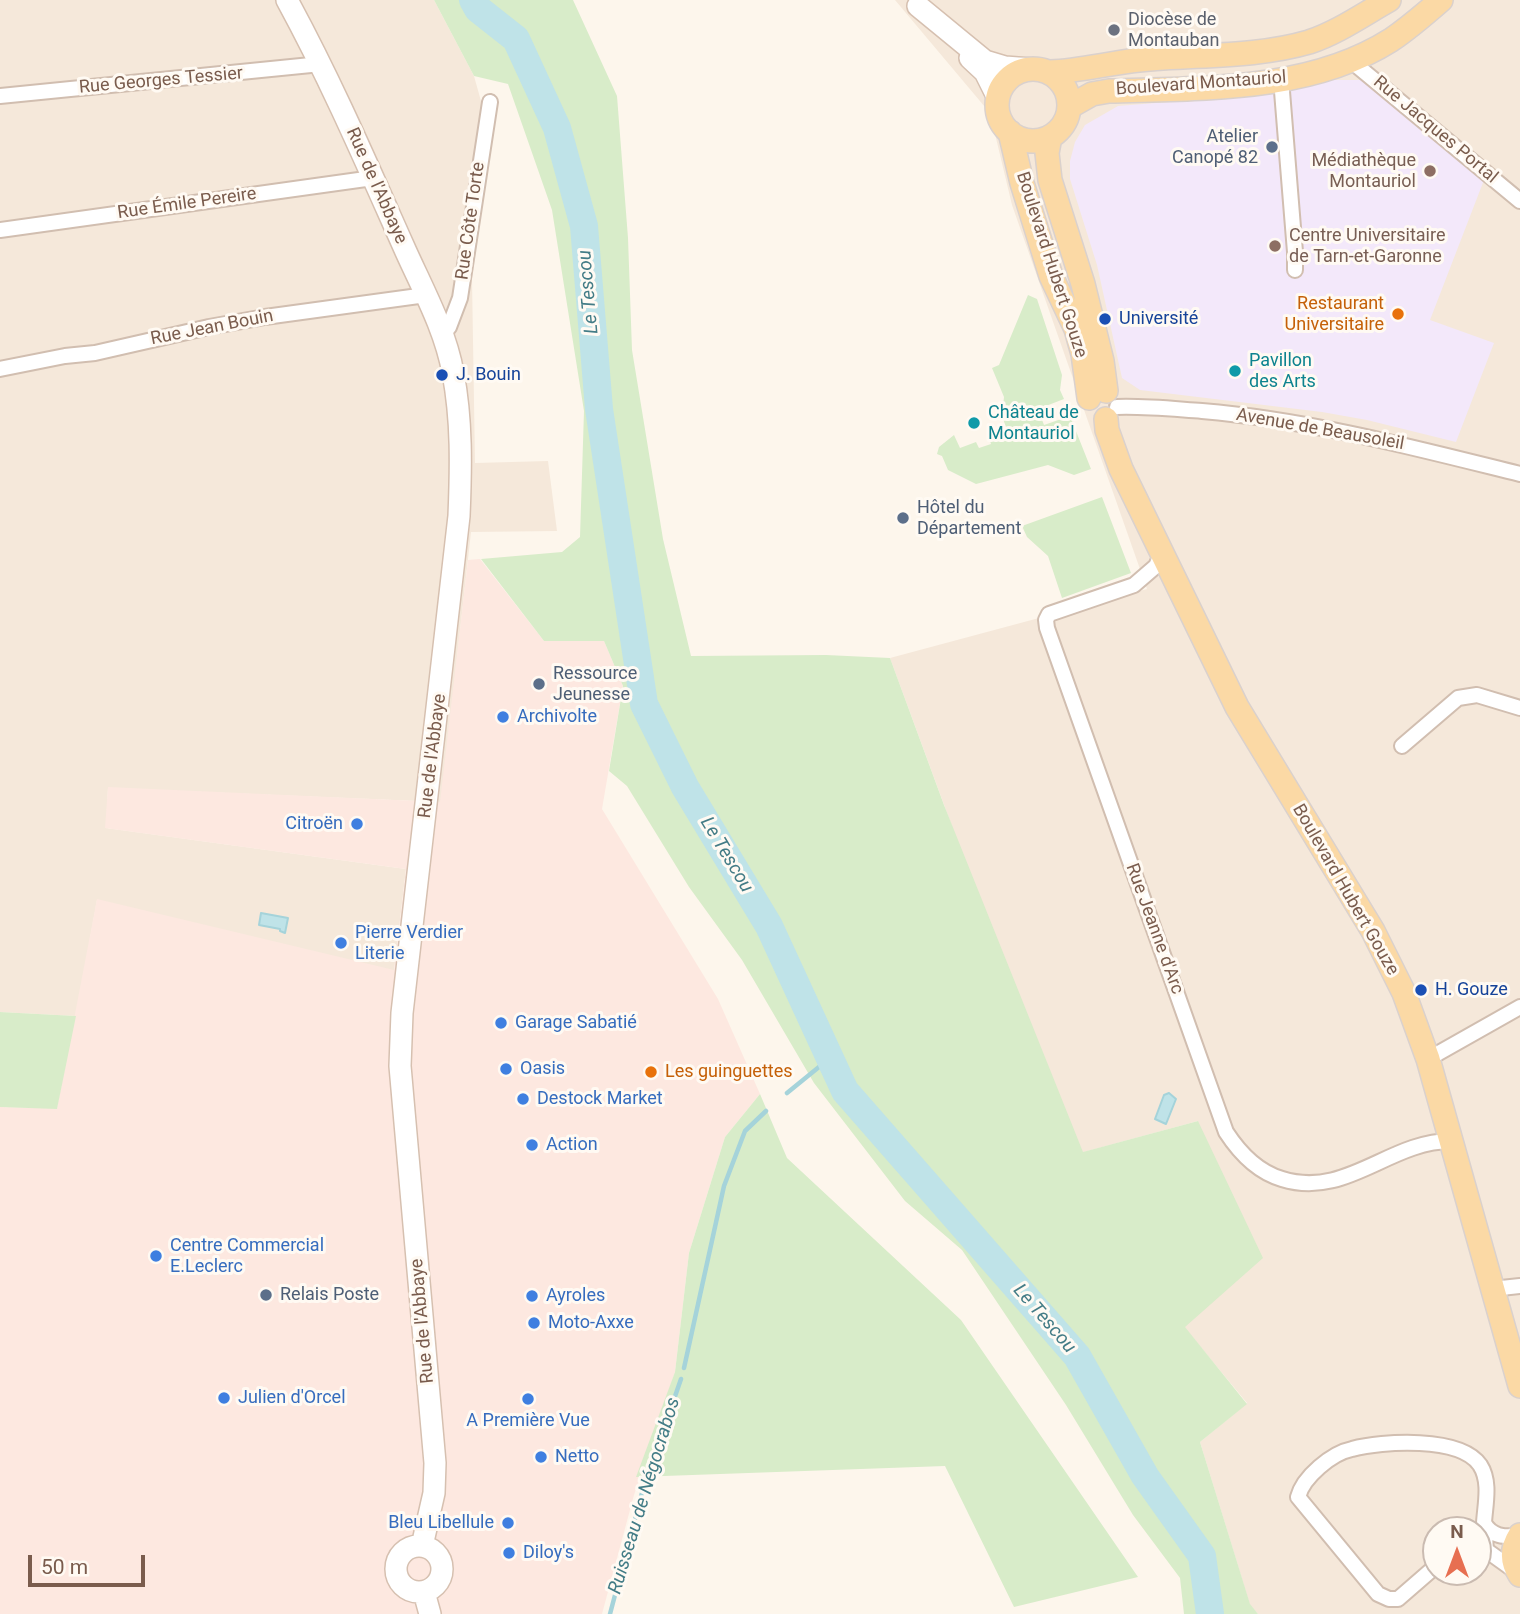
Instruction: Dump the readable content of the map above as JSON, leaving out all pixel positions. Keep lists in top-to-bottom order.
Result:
{
  "streets": {
    "main road": ["Boulevard Montauriol", "Rue de l'Abbaye", "Boulevard Hubert Gouze"],
    "street": [
      "Rue Georges Tessier",
      "Rue Jacques Portal",
      "Rue Émile Pereire",
      "Rue Côte Torte",
      "Rue Jean Bouin",
      "Avenue de Beausoleil",
      "Rue Jeanne d'Arc"
    ]
  },
  "crossings": [
    ["Rue Georges Tessier", "Rue de l'Abbaye"],
    ["Boulevard Montauriol", "Rue Jacques Portal"],
    ["Boulevard Montauriol", "Boulevard Hubert Gouze"],
    ["Rue de l'Abbaye", "Rue Émile Pereire"],
    ["Rue de l'Abbaye", "Rue Côte Torte"],
    ["Rue de l'Abbaye", "Rue Jean Bouin"],
    ["Boulevard Hubert Gouze", "Avenue de Beausoleil"],
    ["Boulevard Hubert Gouze", "Rue Jeanne d'Arc"]
  ],
  "water": ["Le Tescou", "Ruisseau de Négocrabos"],
  "places": [
    "Diocèse de Montauban",
    "Atelier Canopé 82",
    "Médiathèque Montauriol",
    "Centre Universitaire de Tarn-et-Garonne",
    "Restaurant Universitaire",
    "Université",
    "Pavillon des Arts",
    "J. Bouin",
    "Château de Montauriol",
    "Hôtel du Département",
    "Ressource Jeunesse",
    "Archivolte",
    "Citroën",
    "Pierre Verdier Literie",
    "H. Gouze",
    "Garage Sabatié",
    "Oasis",
    "Les guinguettes",
    "Destock Market",
    "Action",
    "Centre Commercial E.Leclerc",
    "Relais Poste",
    "Ayroles",
    "Moto-Axxe",
    "Julien d'Orcel",
    "A Première Vue",
    "Netto",
    "Bleu Libellule",
    "Diloy's"
  ],
  "scale_bar": "50 m",
  "north": "top"
}
